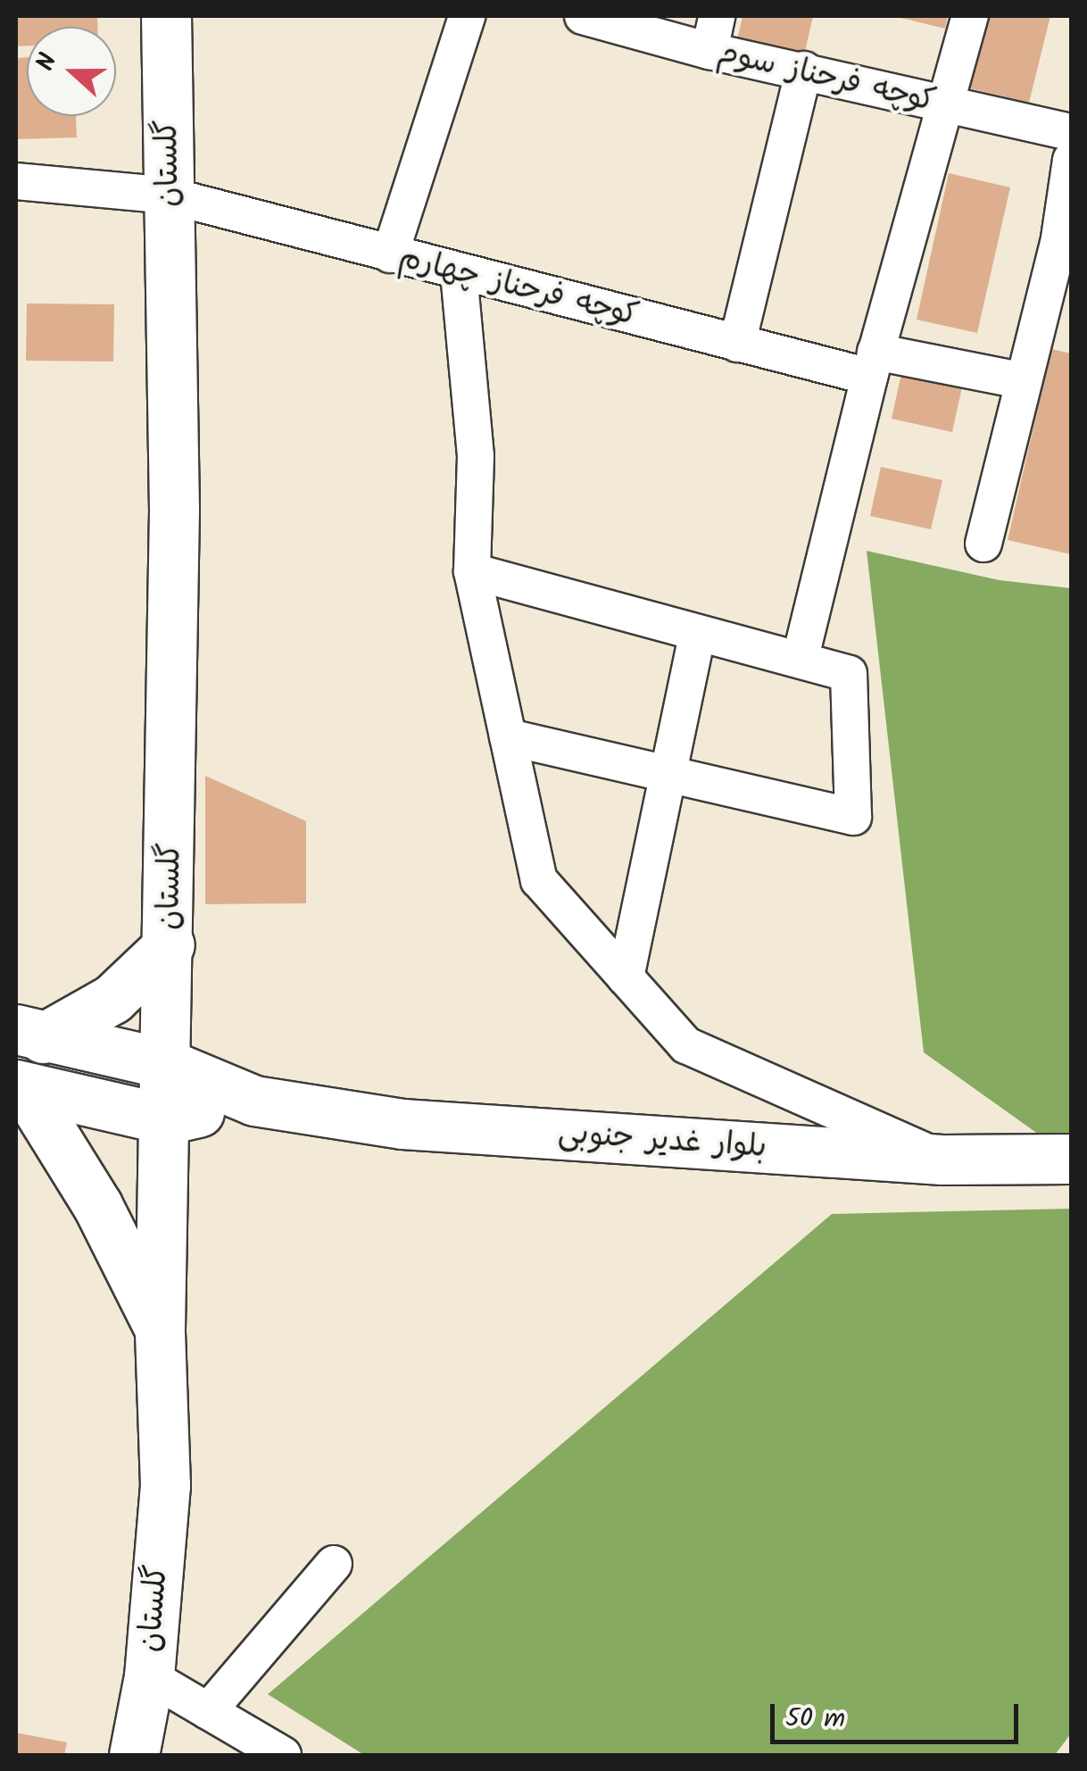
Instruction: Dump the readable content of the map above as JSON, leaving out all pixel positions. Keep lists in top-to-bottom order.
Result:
{
  "streets": {
    "main road": ["گلستان", "بلوار غدیر جنوبی"],
    "street": ["کوچه فرحناز سوم", "کوچه فرحناز چهارم"]
  },
  "crossings": [
    ["گلستان", "کوچه فرحناز چهارم"],
    ["گلستان", "بلوار غدیر جنوبی"]
  ],
  "scale_bar": "50 m",
  "north": "left"
}
